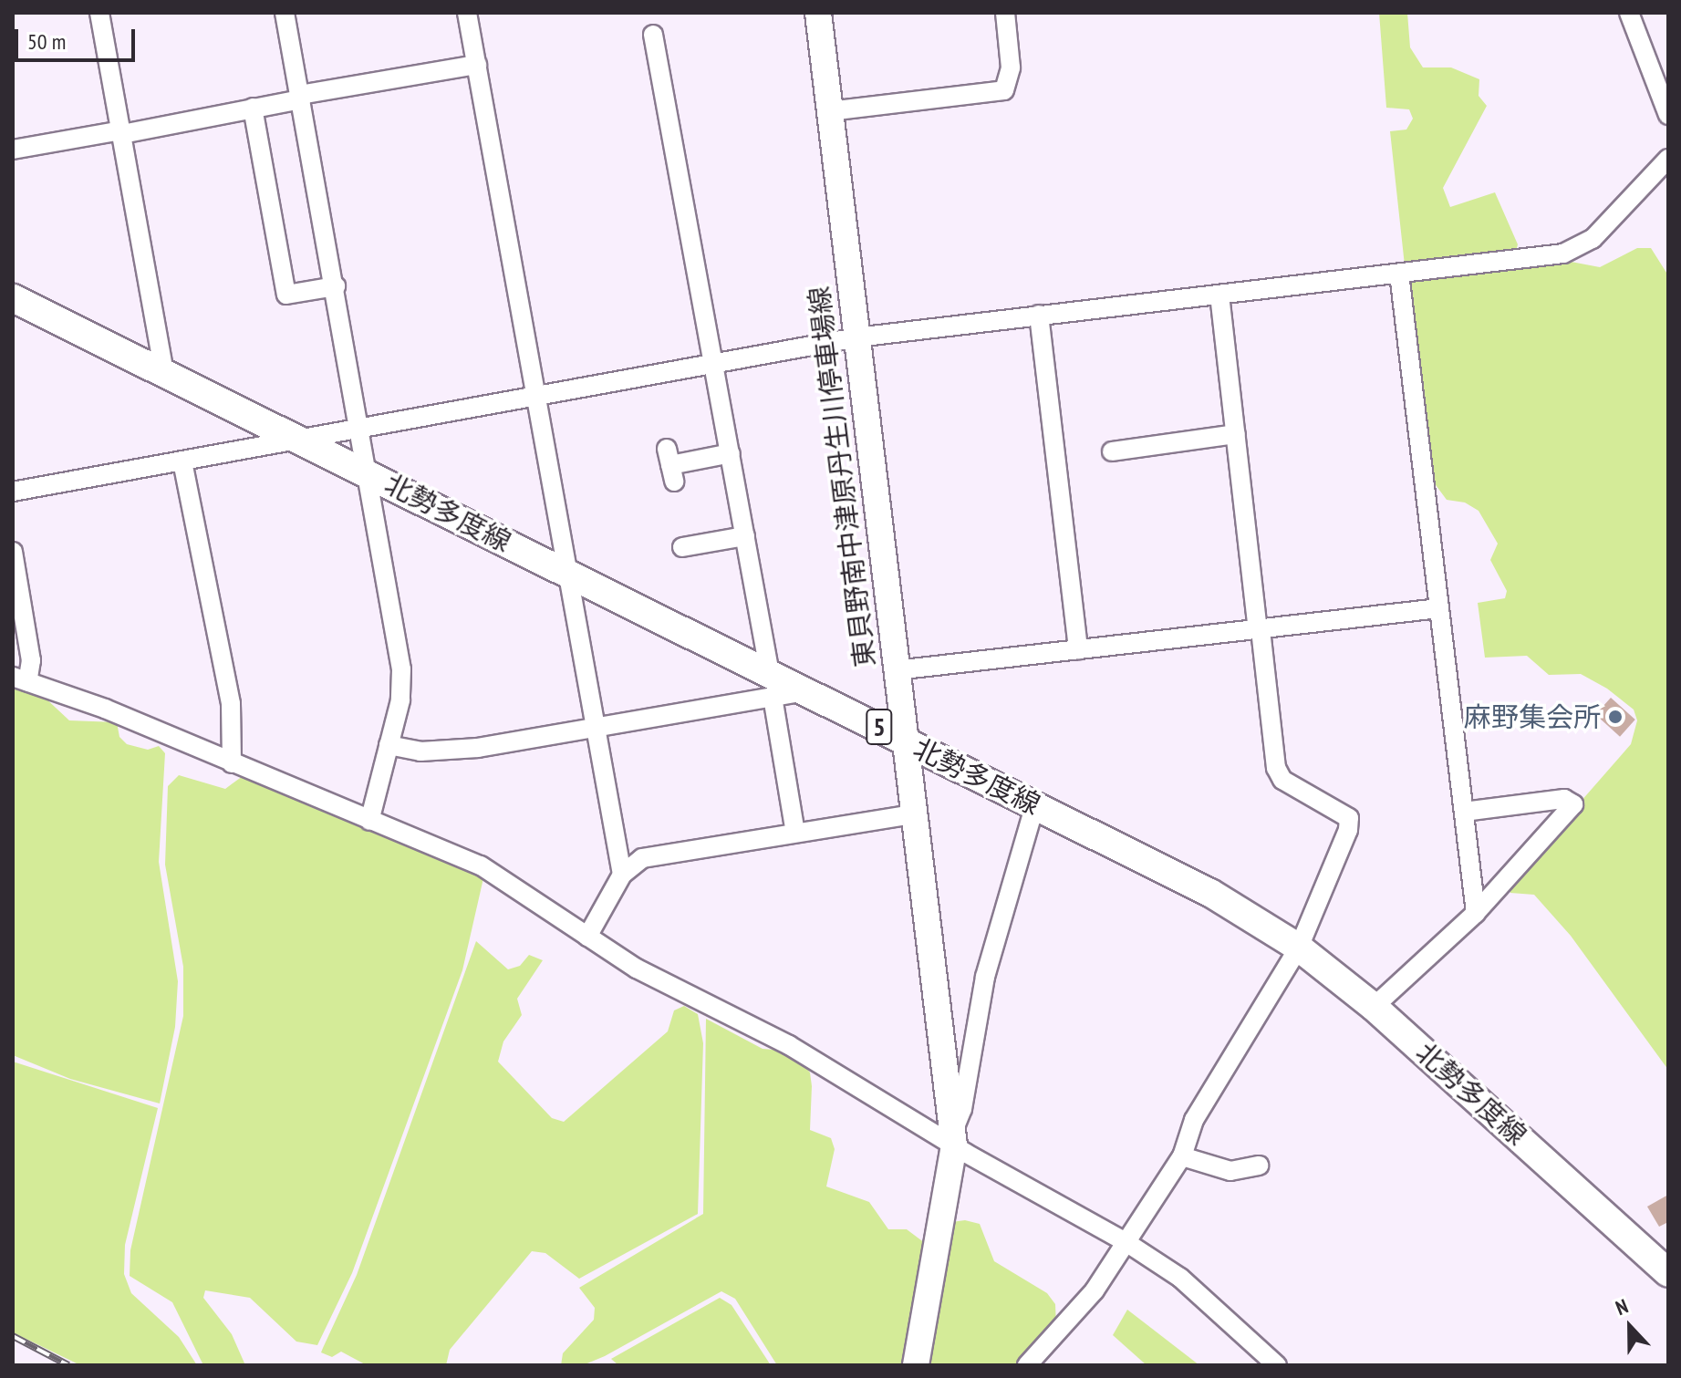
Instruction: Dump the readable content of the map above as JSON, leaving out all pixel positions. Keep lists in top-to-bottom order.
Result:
{
  "streets": {
    "main road": ["東貝野南中津原丹生川停車場線", "北勢多度線", "5"]
  },
  "crossings": [
    ["東貝野南中津原丹生川停車場線", "北勢多度線"]
  ],
  "places": ["麻野集会所"],
  "scale_bar": "50 m",
  "north": "top"
}
